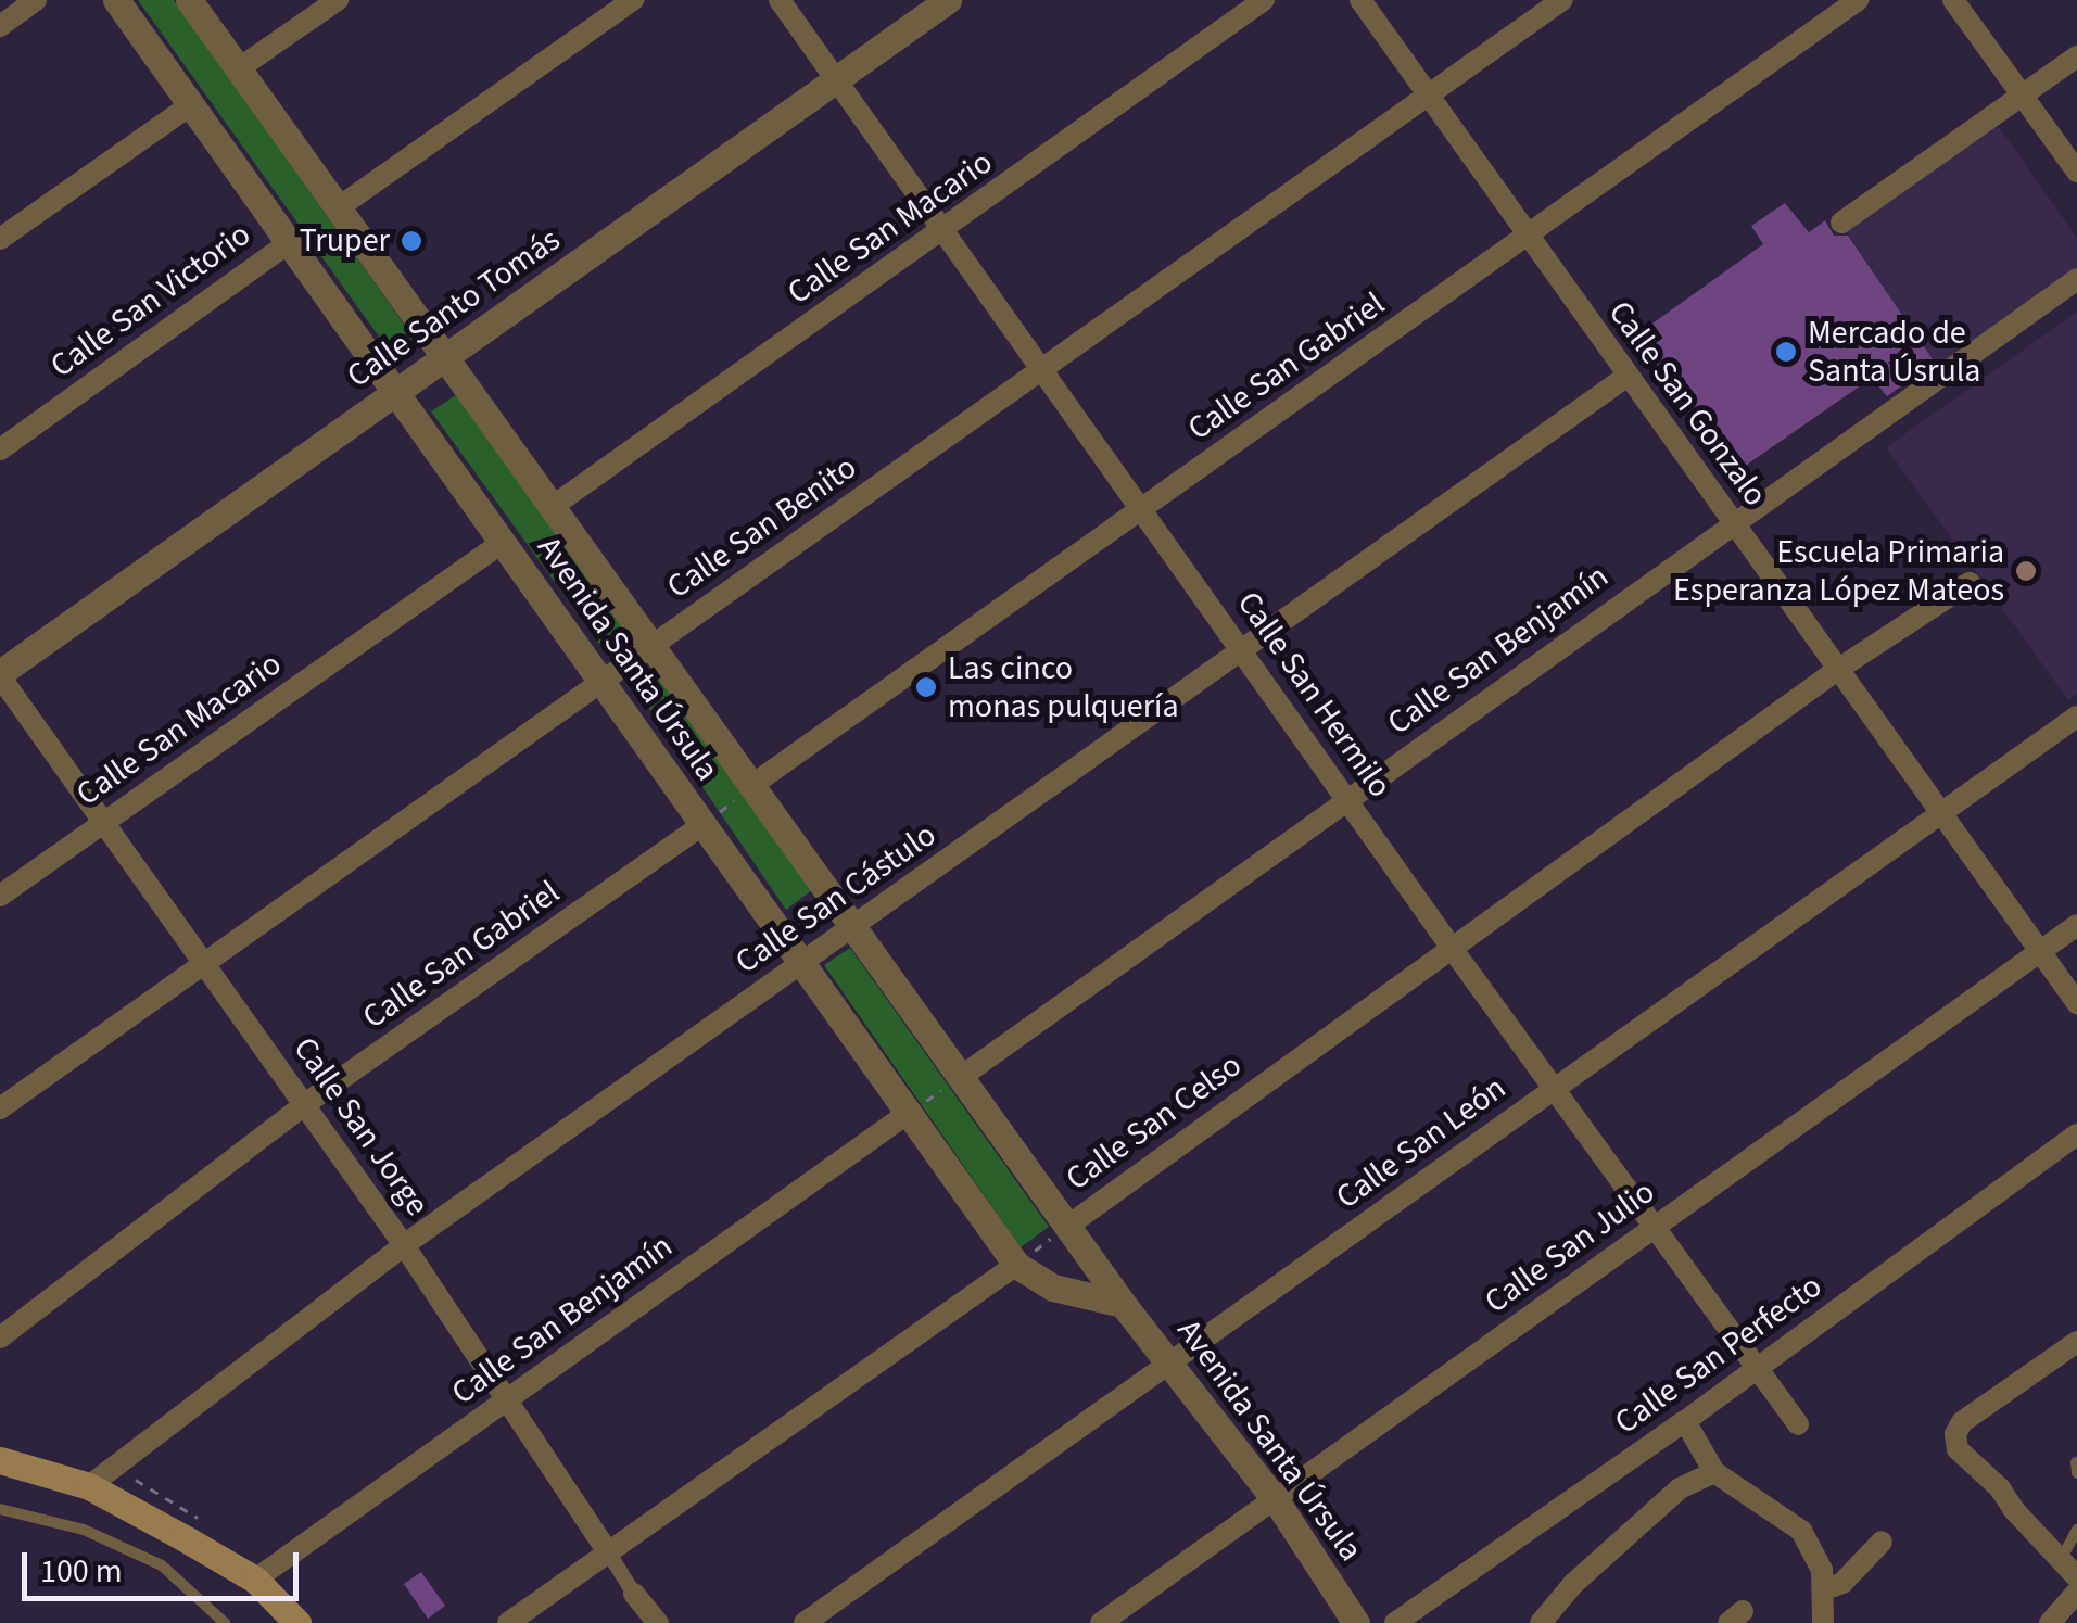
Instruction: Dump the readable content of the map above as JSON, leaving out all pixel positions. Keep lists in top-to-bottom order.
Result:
{
  "streets": {
    "street": [
      "Calle San Macario",
      "Calle San Victorio",
      "Calle Santo Tomás",
      "Calle San Gabriel",
      "Calle San Gonzalo",
      "Calle San Benito",
      "Calle San Benjamín",
      "Avenida Santa Úrsula",
      "Calle San Hermilo",
      "Calle San Cástulo",
      "Calle San Celso",
      "Calle San Jorge",
      "Calle San León",
      "Calle San Julio",
      "Calle San Perfecto"
    ]
  },
  "crossings": [
    ["Calle San Macario", "Avenida Santa Úrsula"],
    ["Calle San Macario", "Calle San Hermilo"],
    ["Calle San Macario", "Calle San Jorge"],
    ["Calle San Victorio", "Avenida Santa Úrsula"],
    ["Calle Santo Tomás", "Avenida Santa Úrsula"],
    ["Calle Santo Tomás", "Calle San Hermilo"],
    ["Calle Santo Tomás", "Calle San Jorge"],
    ["Calle San Gabriel", "Calle San Gonzalo"],
    ["Calle San Gabriel", "Avenida Santa Úrsula"],
    ["Calle San Gabriel", "Calle San Hermilo"],
    ["Calle San Gabriel", "Calle San Jorge"],
    ["Calle San Gonzalo", "Calle San Benito"],
    ["Calle San Gonzalo", "Calle San Benjamín"],
    ["Calle San Gonzalo", "Calle San Cástulo"],
    ["Calle San Gonzalo", "Calle San Celso"],
    ["Calle San Gonzalo", "Calle San León"],
    ["Calle San Gonzalo", "Calle San Julio"],
    ["Calle San Benito", "Avenida Santa Úrsula"],
    ["Calle San Benito", "Calle San Hermilo"],
    ["Calle San Benito", "Calle San Jorge"],
    ["Calle San Benjamín", "Avenida Santa Úrsula"],
    ["Calle San Benjamín", "Calle San Hermilo"],
    ["Calle San Benjamín", "Calle San Jorge"],
    ["Avenida Santa Úrsula", "Calle San Cástulo"],
    ["Avenida Santa Úrsula", "Calle San Celso"],
    ["Avenida Santa Úrsula", "Calle San León"],
    ["Avenida Santa Úrsula", "Calle San Julio"],
    ["Calle San Hermilo", "Calle San Cástulo"],
    ["Calle San Hermilo", "Calle San Celso"],
    ["Calle San Hermilo", "Calle San León"],
    ["Calle San Hermilo", "Calle San Julio"],
    ["Calle San Hermilo", "Calle San Perfecto"],
    ["Calle San Cástulo", "Calle San Jorge"]
  ],
  "places": [
    "Truper",
    "Mercado de Santa Úsrula",
    "Escuela Primaria Esperanza López Mateos",
    "Las cinco monas pulquería"
  ],
  "scale_bar": "100 m"
}
